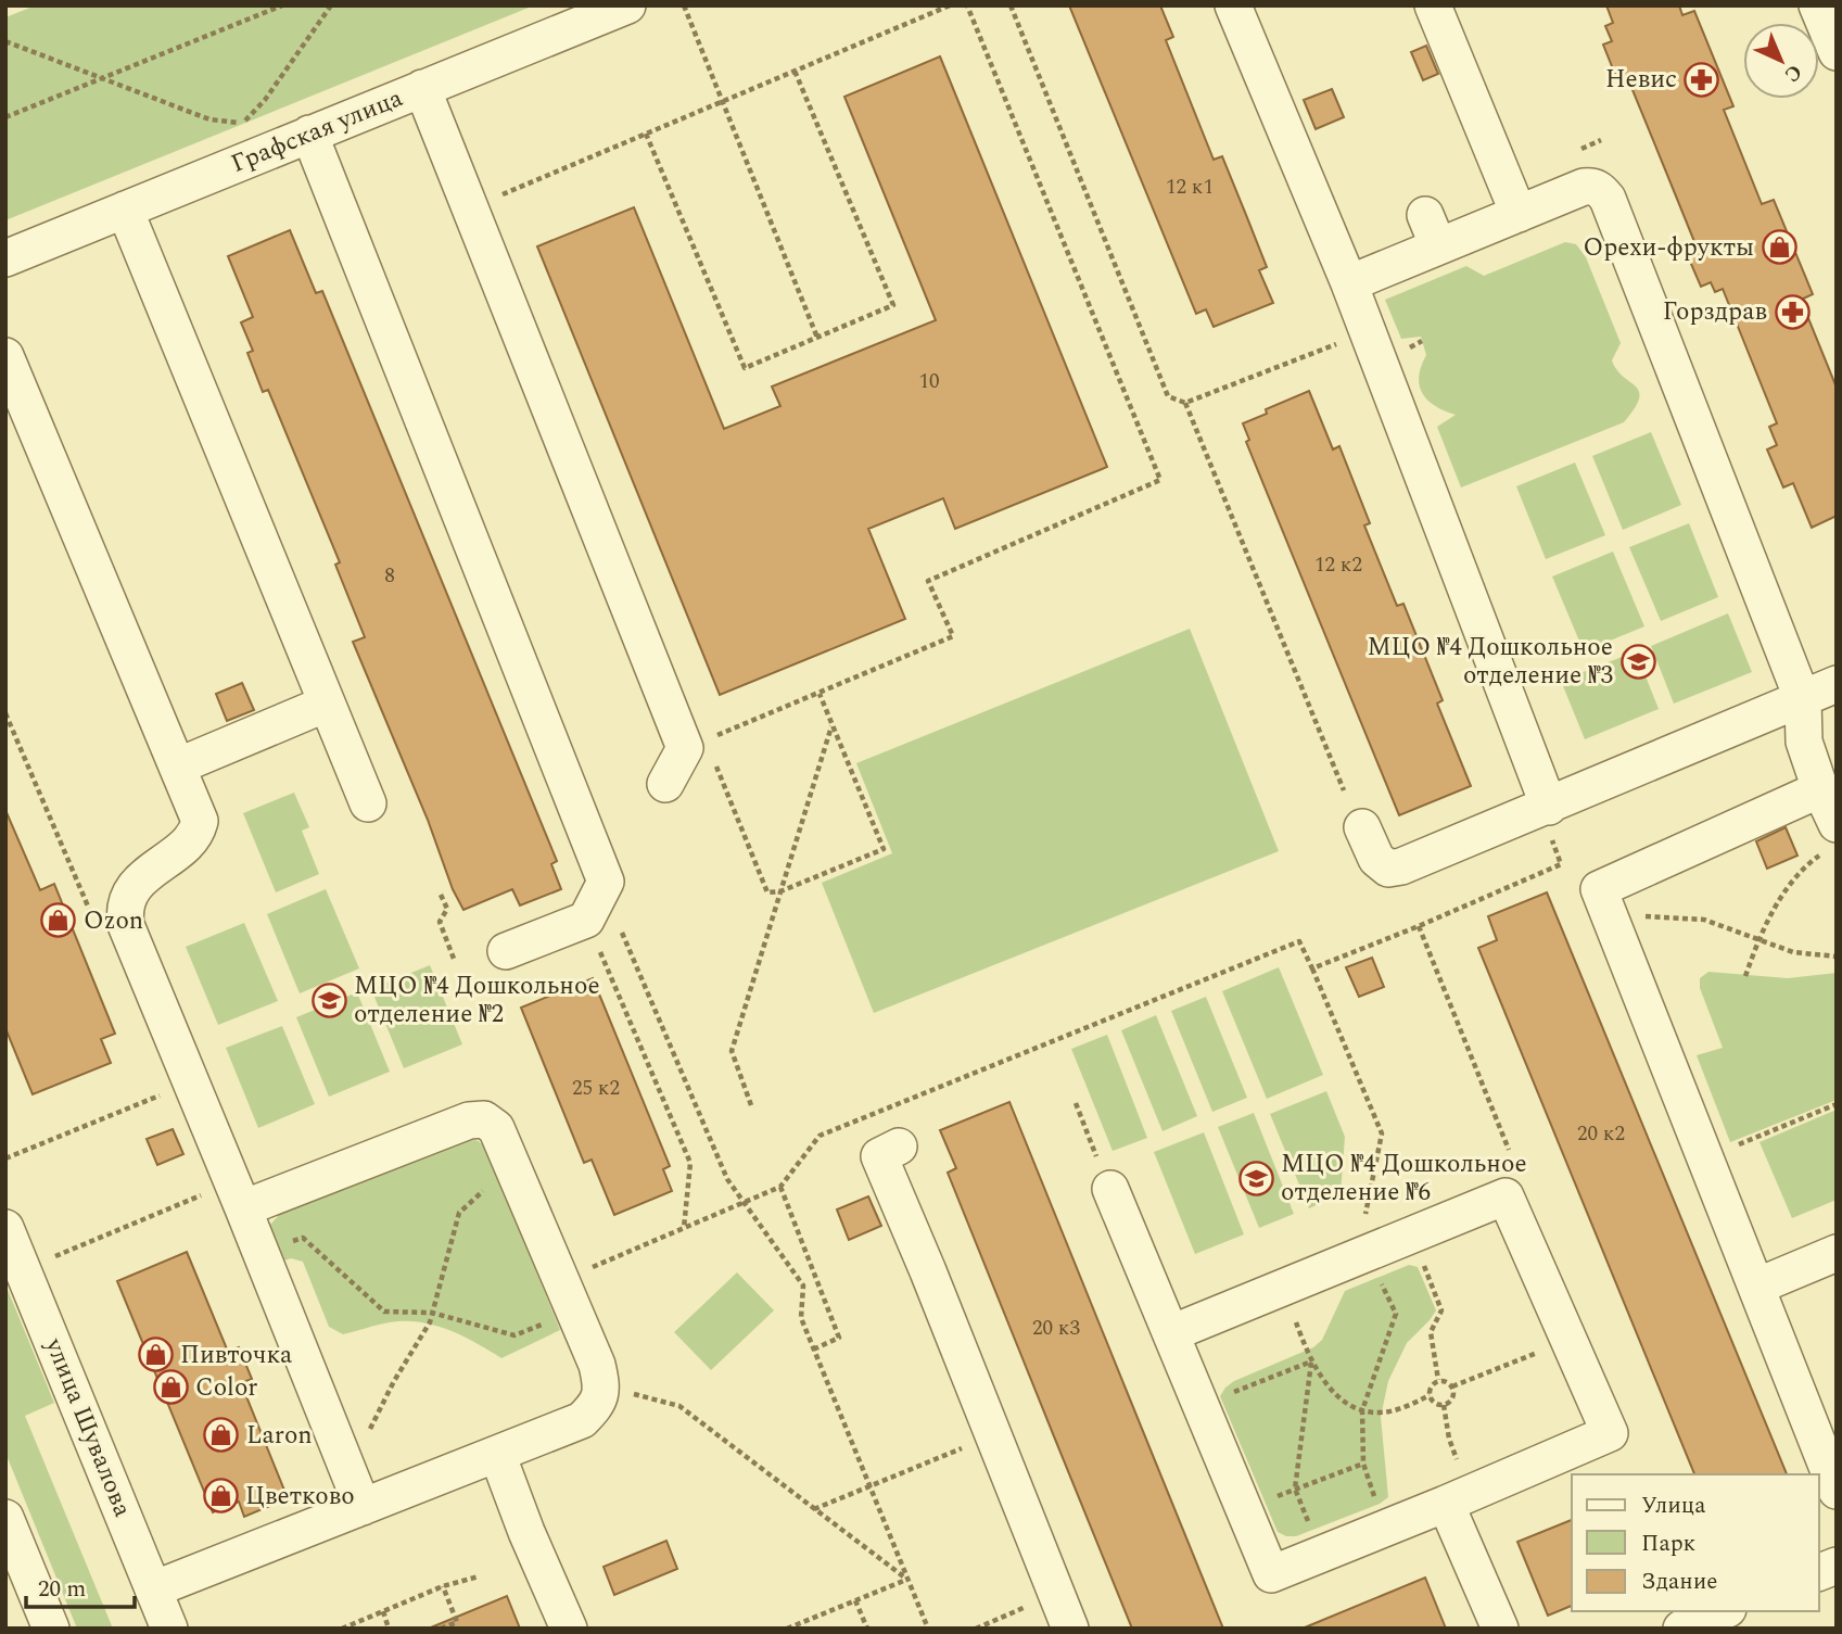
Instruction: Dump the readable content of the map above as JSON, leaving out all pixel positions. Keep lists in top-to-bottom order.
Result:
{
  "streets": {
    "street": ["Графская улица", "улица Шувалова"]
  },
  "places": {
    "pharmacy": ["Невис", "Горздрав"],
    "shop": [
      "Орехи-фрукты",
      "Ozon",
      "Пивточка",
      "Color",
      "Laron",
      "Цветково"
    ],
    "school or university": ["МЦО №4 Дошкольное отделение №3", "МЦО №4 Дошкольное отделение №2", "МЦО №4 Дошкольное отделение №6"]
  },
  "house_numbers": [
    "12 к1",
    "10",
    "12 к2",
    "8",
    "25 к2",
    "20 к2",
    "20 к3"
  ],
  "legend": ["Улица", "Парк", "Здание"],
  "scale_bar": "20 m",
  "north": "bottom right"
}
